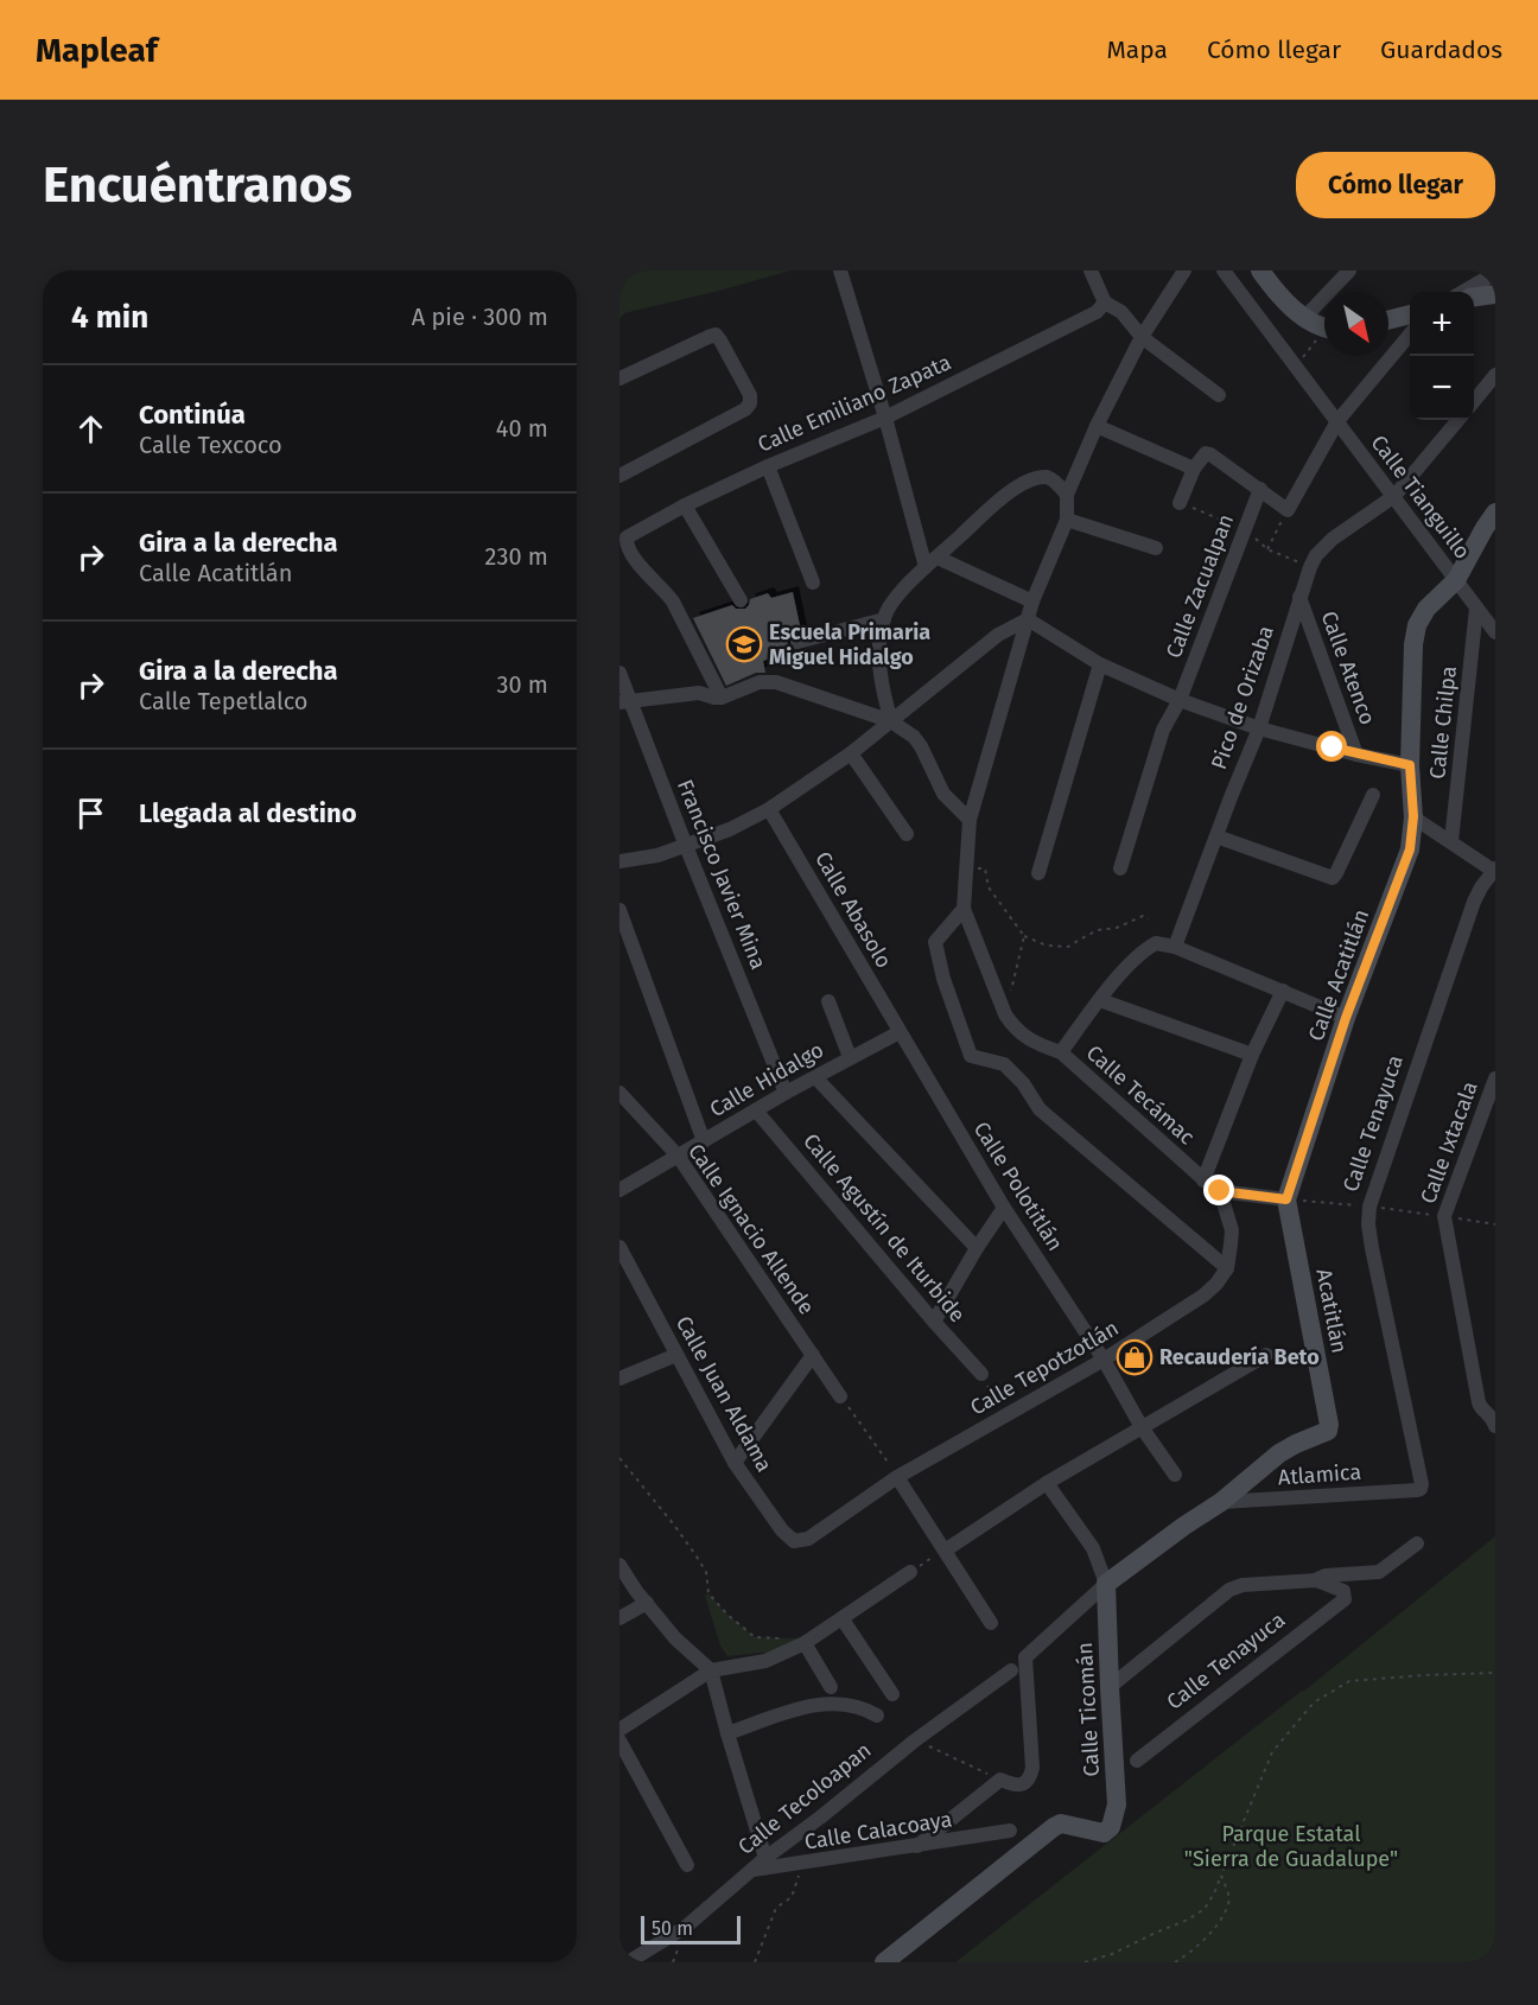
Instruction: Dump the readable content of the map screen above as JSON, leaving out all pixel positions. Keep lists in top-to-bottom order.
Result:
{
  "streets": {
    "street": [
      "Calle Emiliano Zapata",
      "Calle Tianguillo",
      "Calle Zacualpan",
      "Calle Atenco",
      "Pico de Orizaba",
      "Calle Chilpa",
      "Francisco Javier Mina",
      "Calle Abasolo",
      "Calle Acatitlán",
      "Calle Hidalgo",
      "Calle Tecámac",
      "Calle Tenayuca",
      "Calle Ixtacala",
      "Calle Polotitlán",
      "Calle Agustín de Iturbide",
      "Calle Ignacio Allende",
      "Acatitlán",
      "Calle Tepotzotlán",
      "Calle Juan Aldama",
      "Atlamica",
      "Calle Ticomán",
      "Calle Tecoloapan",
      "Calle Calacoaya"
    ]
  },
  "crossings": [
    ["Calle Tianguillo", "Pico de Orizaba"],
    ["Calle Tianguillo", "Calle Chilpa"],
    ["Calle Tianguillo", "Calle Acatitlán"],
    ["Calle Atenco", "Pico de Orizaba"],
    ["Pico de Orizaba", "Calle Tecámac"],
    ["Francisco Javier Mina", "Calle Hidalgo"],
    ["Calle Abasolo", "Calle Hidalgo"],
    ["Calle Abasolo", "Calle Polotitlán"],
    ["Calle Acatitlán", "Acatitlán"],
    ["Calle Hidalgo", "Calle Polotitlán"],
    ["Calle Hidalgo", "Calle Agustín de Iturbide"],
    ["Calle Hidalgo", "Calle Ignacio Allende"],
    ["Calle Tenayuca", "Atlamica"],
    ["Calle Polotitlán", "Calle Tepotzotlán"],
    ["Acatitlán", "Atlamica"],
    ["Calle Tepotzotlán", "Calle Juan Aldama"],
    ["Calle Tecoloapan", "Calle Calacoaya"]
  ],
  "parks": ["Parque Estatal \"Sierra de Guadalupe\""],
  "places": {
    "school or university": ["Escuela Primaria Miguel Hidalgo"],
    "shop": ["Recaudería Beto"]
  },
  "scale_bar": "50 m",
  "north": "bottom right",
  "page": {
    "header": "Mapleaf",
    "nav": ["Mapa", "Cómo llegar", "Guardados"],
    "buttons": "Cómo llegar",
    "title": "Encuéntranos",
    "heading": ["4 min", "A pie · 300 m"],
    "map_buttons": ["+", "−"],
    "list": [
      ["Continúa", "Calle Texcoco", "40 m"],
      ["Gira a la derecha", "Calle Acatitlán", "230 m"],
      ["Gira a la derecha", "Calle Tepetlalco", "30 m"],
      "Llegada al destino"
    ],
    "scale": "50 m"
  }
}
